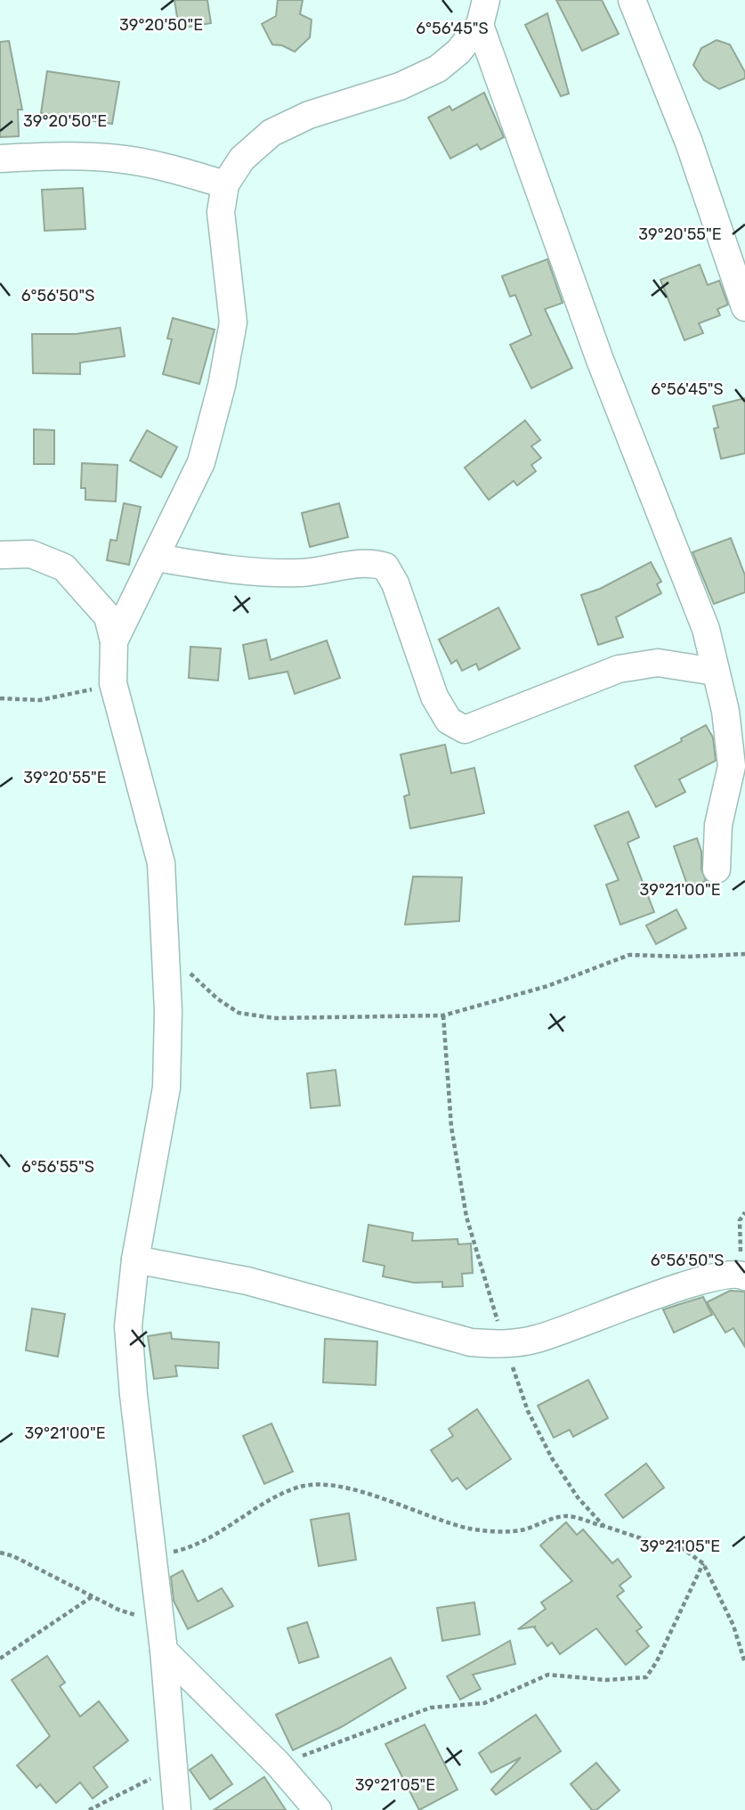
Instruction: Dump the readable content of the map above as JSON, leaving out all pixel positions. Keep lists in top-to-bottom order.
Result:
{
  "coordinates": [
    "39°20'50\"E",
    "6°56'45\"S",
    "39°20'55\"E",
    "6°56'50\"S",
    "39°21'00\"E",
    "6°56'55\"S",
    "39°21'05\"E"
  ]
}
